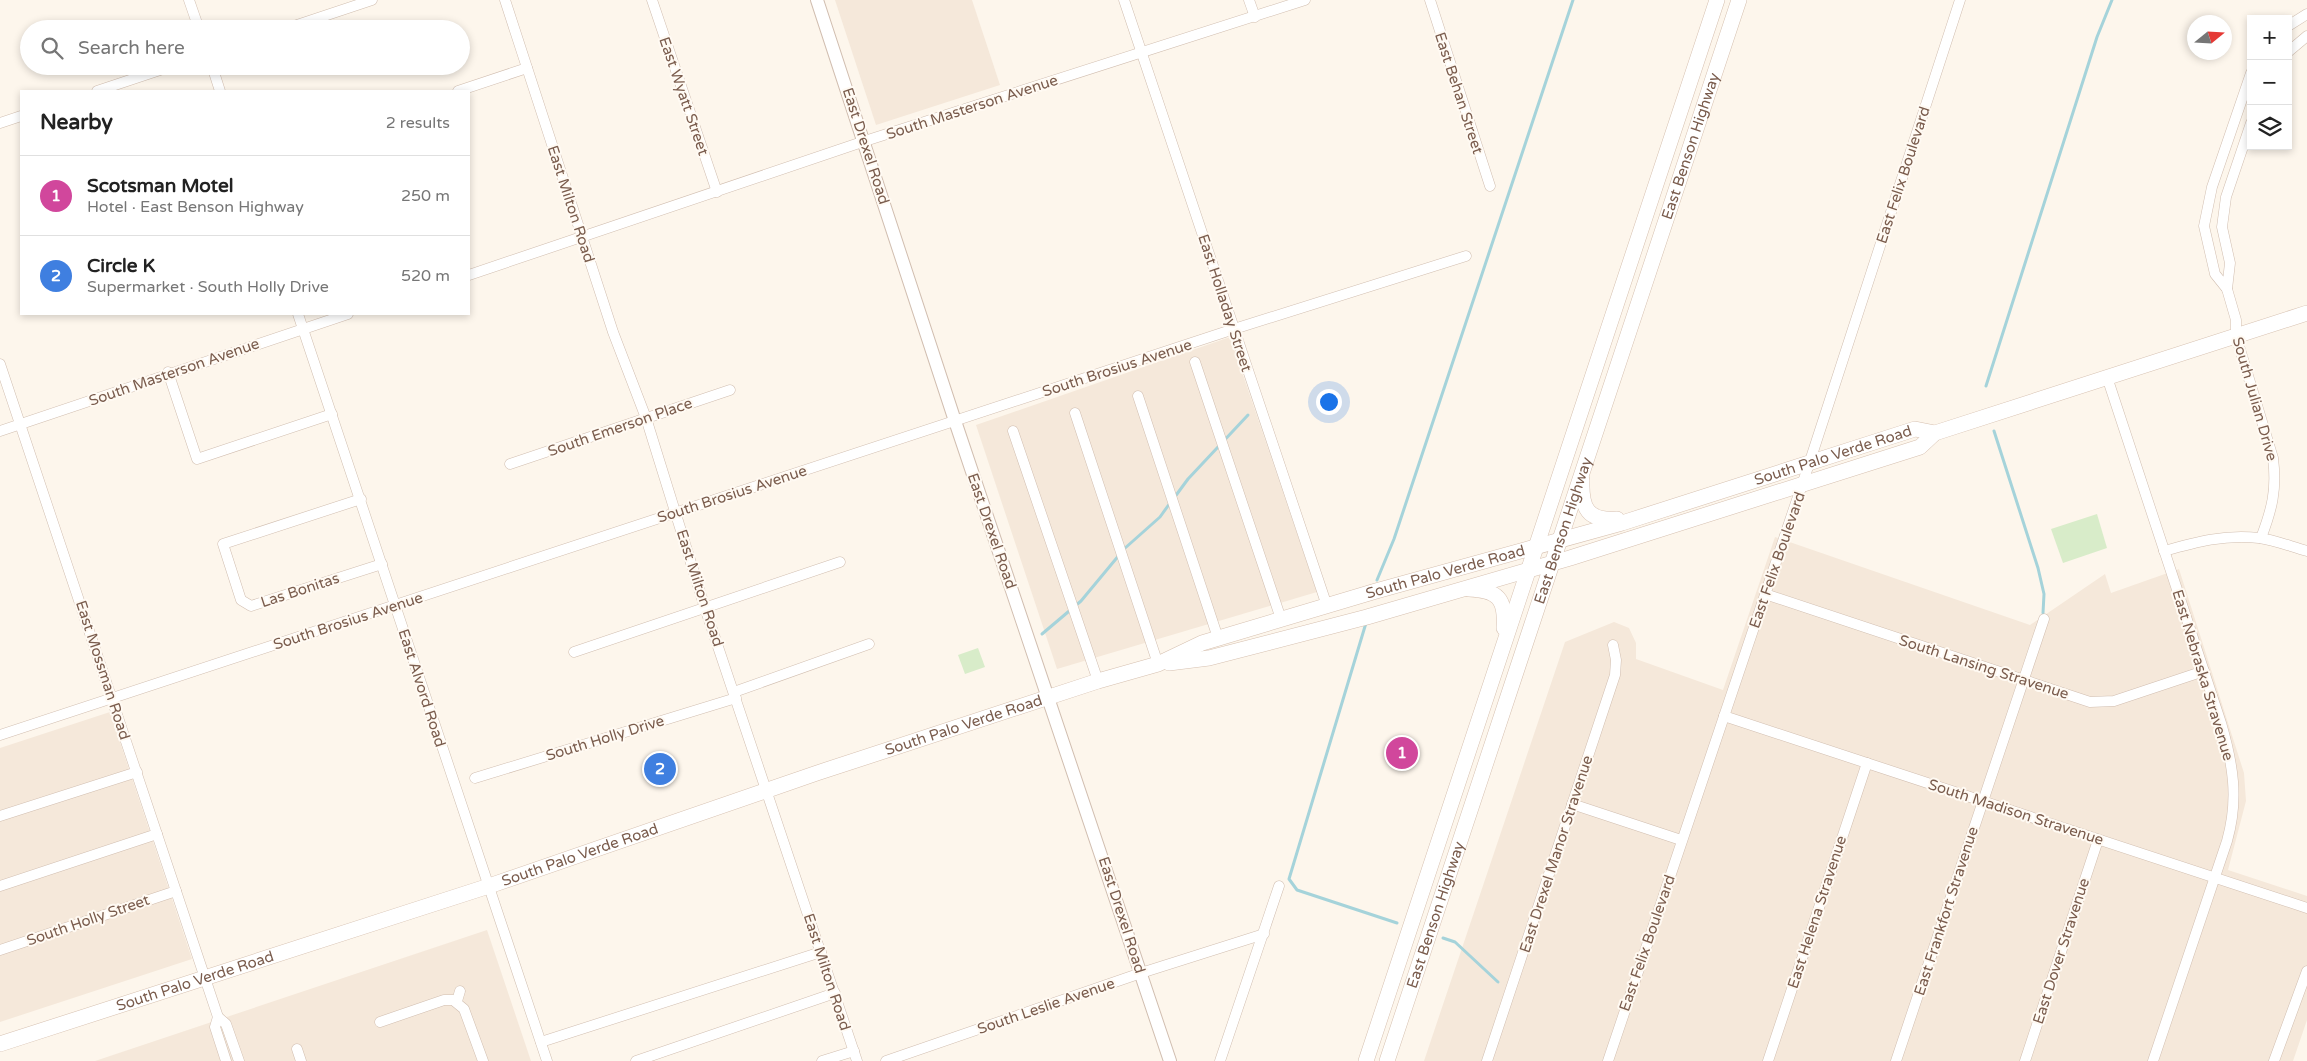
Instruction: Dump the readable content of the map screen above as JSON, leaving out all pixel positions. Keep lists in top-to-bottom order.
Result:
{
  "streets": {
    "main road": ["East Benson Highway", "South Palo Verde Road"],
    "street": [
      "East Behan Street",
      "East Wyatt Street",
      "South Masterson Avenue",
      "East Drexel Road",
      "East Felix Boulevard",
      "East Milton Road",
      "East Holladay Street",
      "South Brosius Avenue",
      "South Julian Drive",
      "South Emerson Place",
      "Las Bonitas",
      "South Lansing Stravenue",
      "East Mossman Road",
      "East Nebraska Stravenue",
      "East Alvord Road",
      "South Holly Drive",
      "South Madison Stravenue",
      "East Drexel Manor Stravenue",
      "East Frankfort Stravenue",
      "East Helena Stravenue",
      "South Holly Street",
      "East Dover Stravenue",
      "South Leslie Avenue"
    ]
  },
  "crossings": [
    ["East Wyatt Street", "South Masterson Avenue"],
    ["South Masterson Avenue", "East Drexel Road"],
    ["South Masterson Avenue", "East Milton Road"],
    ["South Masterson Avenue", "East Holladay Street"],
    ["South Masterson Avenue", "East Mossman Road"],
    ["South Masterson Avenue", "East Alvord Road"],
    ["East Drexel Road", "South Brosius Avenue"],
    ["East Drexel Road", "South Palo Verde Road"],
    ["East Drexel Road", "South Leslie Avenue"],
    ["East Benson Highway", "South Palo Verde Road"],
    ["East Felix Boulevard", "South Palo Verde Road"],
    ["East Felix Boulevard", "South Lansing Stravenue"],
    ["East Felix Boulevard", "South Madison Stravenue"],
    ["East Milton Road", "South Brosius Avenue"],
    ["East Milton Road", "South Emerson Place"],
    ["East Milton Road", "South Palo Verde Road"],
    ["East Milton Road", "South Holly Drive"],
    ["East Holladay Street", "South Brosius Avenue"],
    ["East Holladay Street", "South Palo Verde Road"],
    ["South Brosius Avenue", "East Mossman Road"],
    ["South Brosius Avenue", "East Alvord Road"],
    ["South Julian Drive", "South Palo Verde Road"],
    ["South Palo Verde Road", "East Mossman Road"],
    ["South Palo Verde Road", "East Nebraska Stravenue"],
    ["South Palo Verde Road", "East Alvord Road"],
    ["Las Bonitas", "East Alvord Road"],
    ["South Lansing Stravenue", "East Nebraska Stravenue"],
    ["South Lansing Stravenue", "East Frankfort Stravenue"],
    ["East Mossman Road", "South Holly Street"],
    ["East Nebraska Stravenue", "South Madison Stravenue"],
    ["South Madison Stravenue", "East Frankfort Stravenue"],
    ["South Madison Stravenue", "East Helena Stravenue"],
    ["South Madison Stravenue", "East Dover Stravenue"]
  ],
  "north": "right",
  "page": {
    "map_buttons": ["+", "−"],
    "search": "Search here",
    "heading": ["Nearby", "2 results"],
    "list": [
      {
        "mark": "1",
        "name": "Scotsman Motel",
        "note": "Hotel · East Benson Highway",
        "value": "250 m"
      },
      {
        "mark": "2",
        "name": "Circle K",
        "note": "Supermarket · South Holly Drive",
        "value": "520 m"
      }
    ],
    "pins": ["1", "2"]
  }
}
